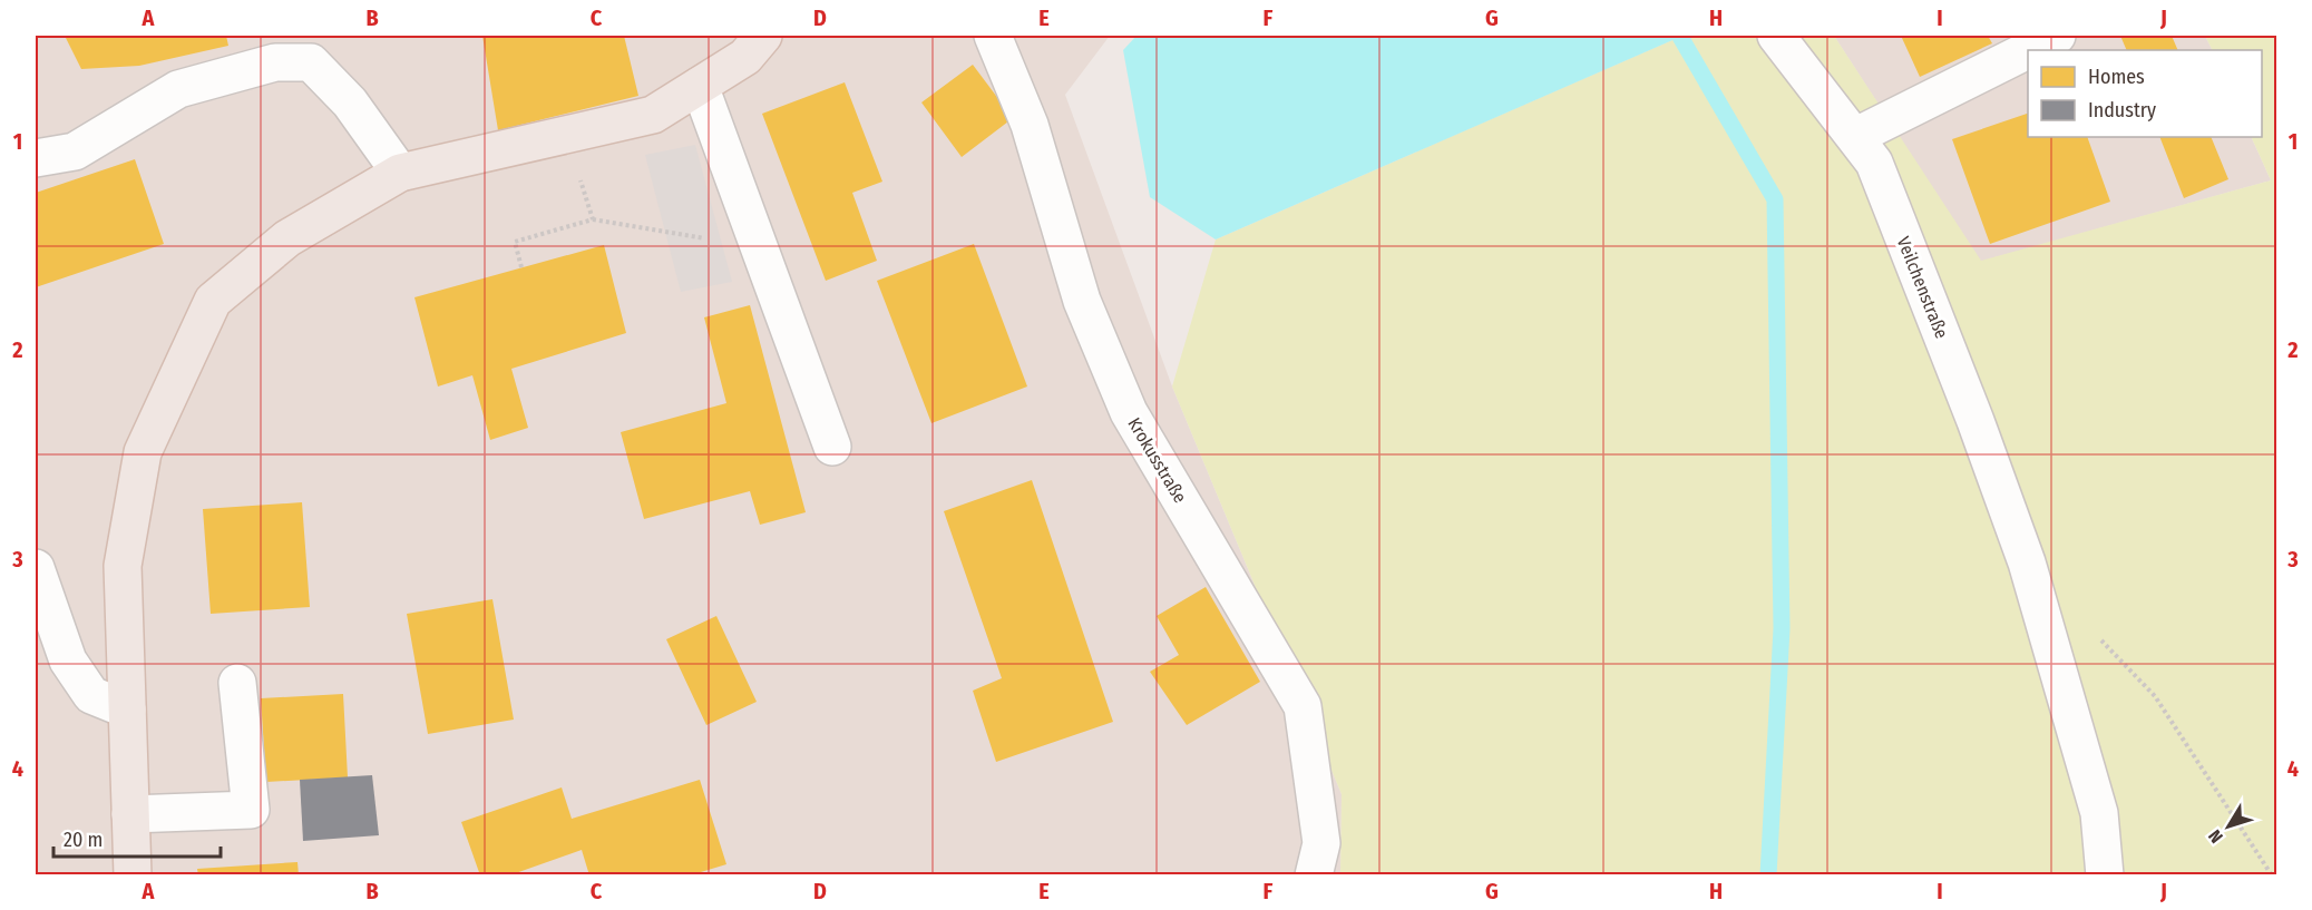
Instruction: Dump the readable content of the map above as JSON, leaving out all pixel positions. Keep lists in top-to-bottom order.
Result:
{
  "streets": {
    "street": ["Veilchenstraße", "Krokusstraße"]
  },
  "legend": ["Homes", "Industry"],
  "scale_bar": "20 m",
  "north": "bottom left",
  "grid": {
    "columns": [
      "A",
      "B",
      "C",
      "D",
      "E",
      "F",
      "G",
      "H",
      "I",
      "J"
    ],
    "rows": [
      "1",
      "2",
      "3",
      "4"
    ]
  }
}
